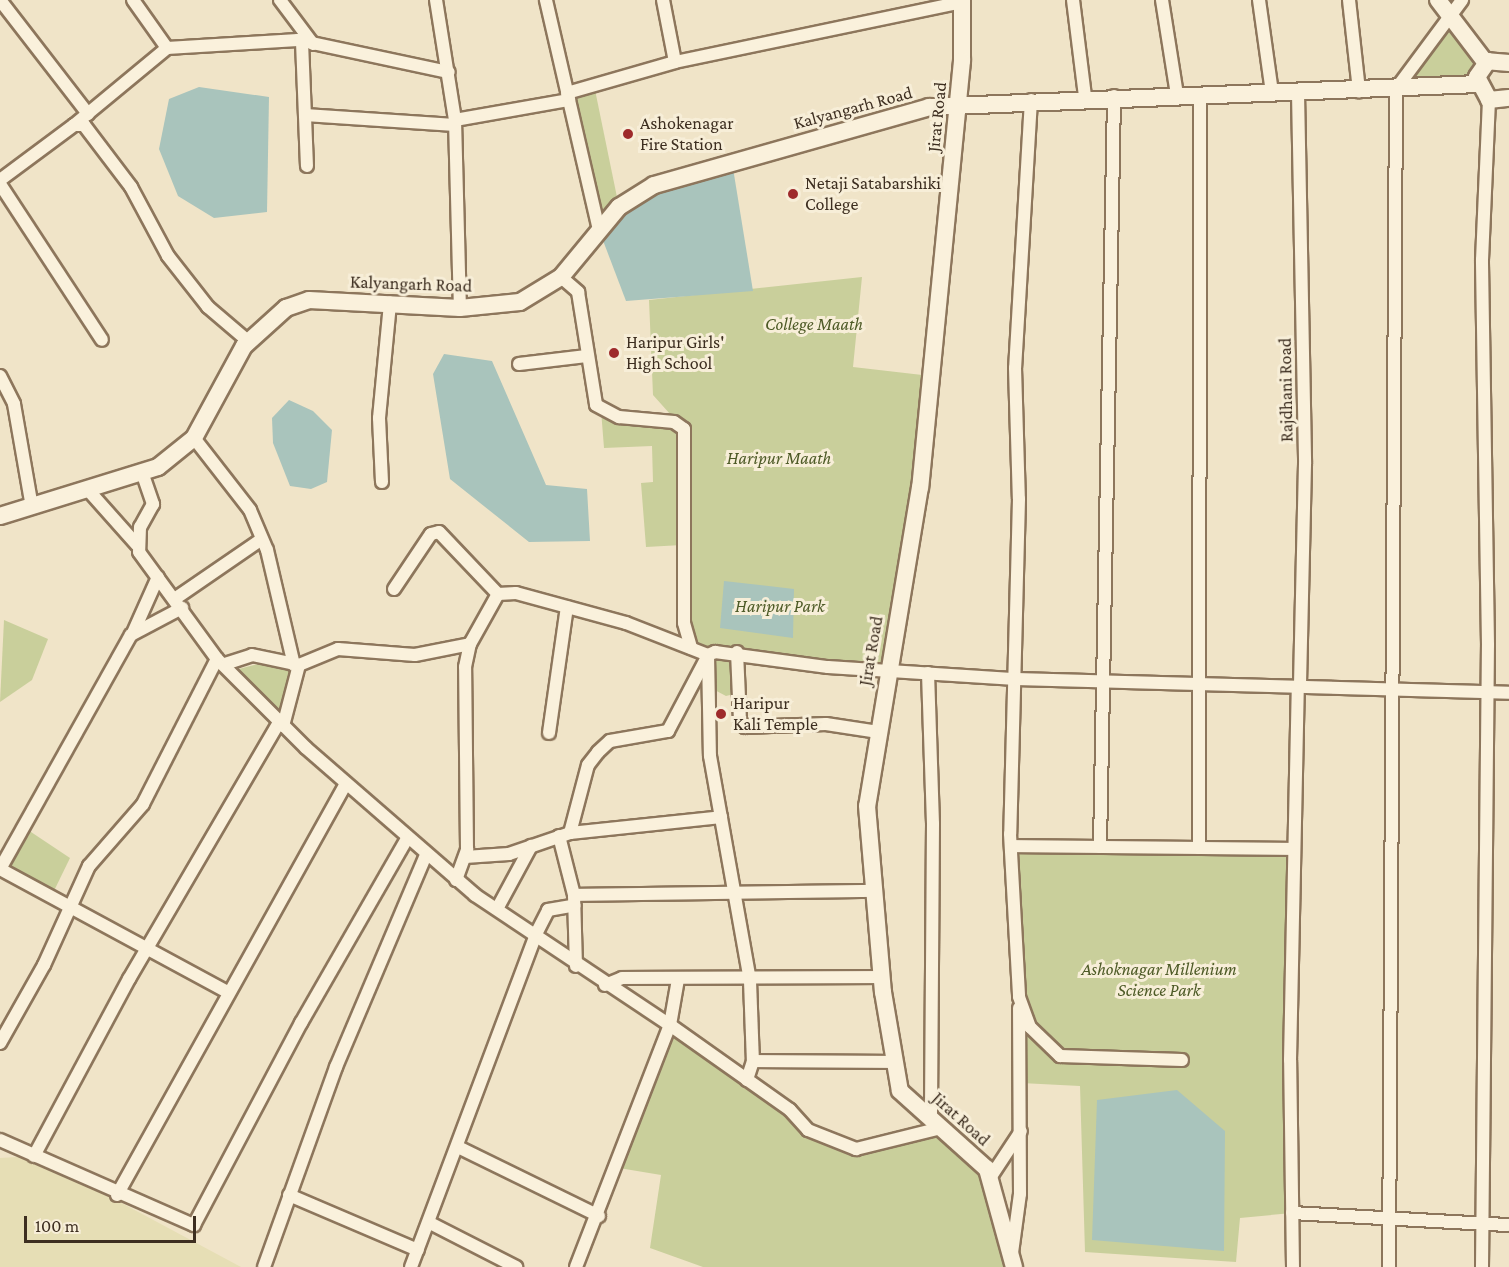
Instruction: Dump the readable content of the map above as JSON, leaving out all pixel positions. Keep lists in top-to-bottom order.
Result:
{
  "streets": {
    "main road": ["Kalyangarh Road", "Jirat Road"],
    "street": ["Rajdhani Road"]
  },
  "crossings": [
    ["Kalyangarh Road", "Jirat Road"],
    ["Kalyangarh Road", "Rajdhani Road"]
  ],
  "parks": [
    "College Maath",
    "Haripur Maath",
    "Haripur Park",
    "Ashoknagar Millenium Science Park"
  ],
  "places": [
    "Ashokenagar Fire Station",
    "Netaji Satabarshiki College",
    "Haripur Girls' High School",
    "Haripur Kali Temple"
  ],
  "scale_bar": "100 m"
}
